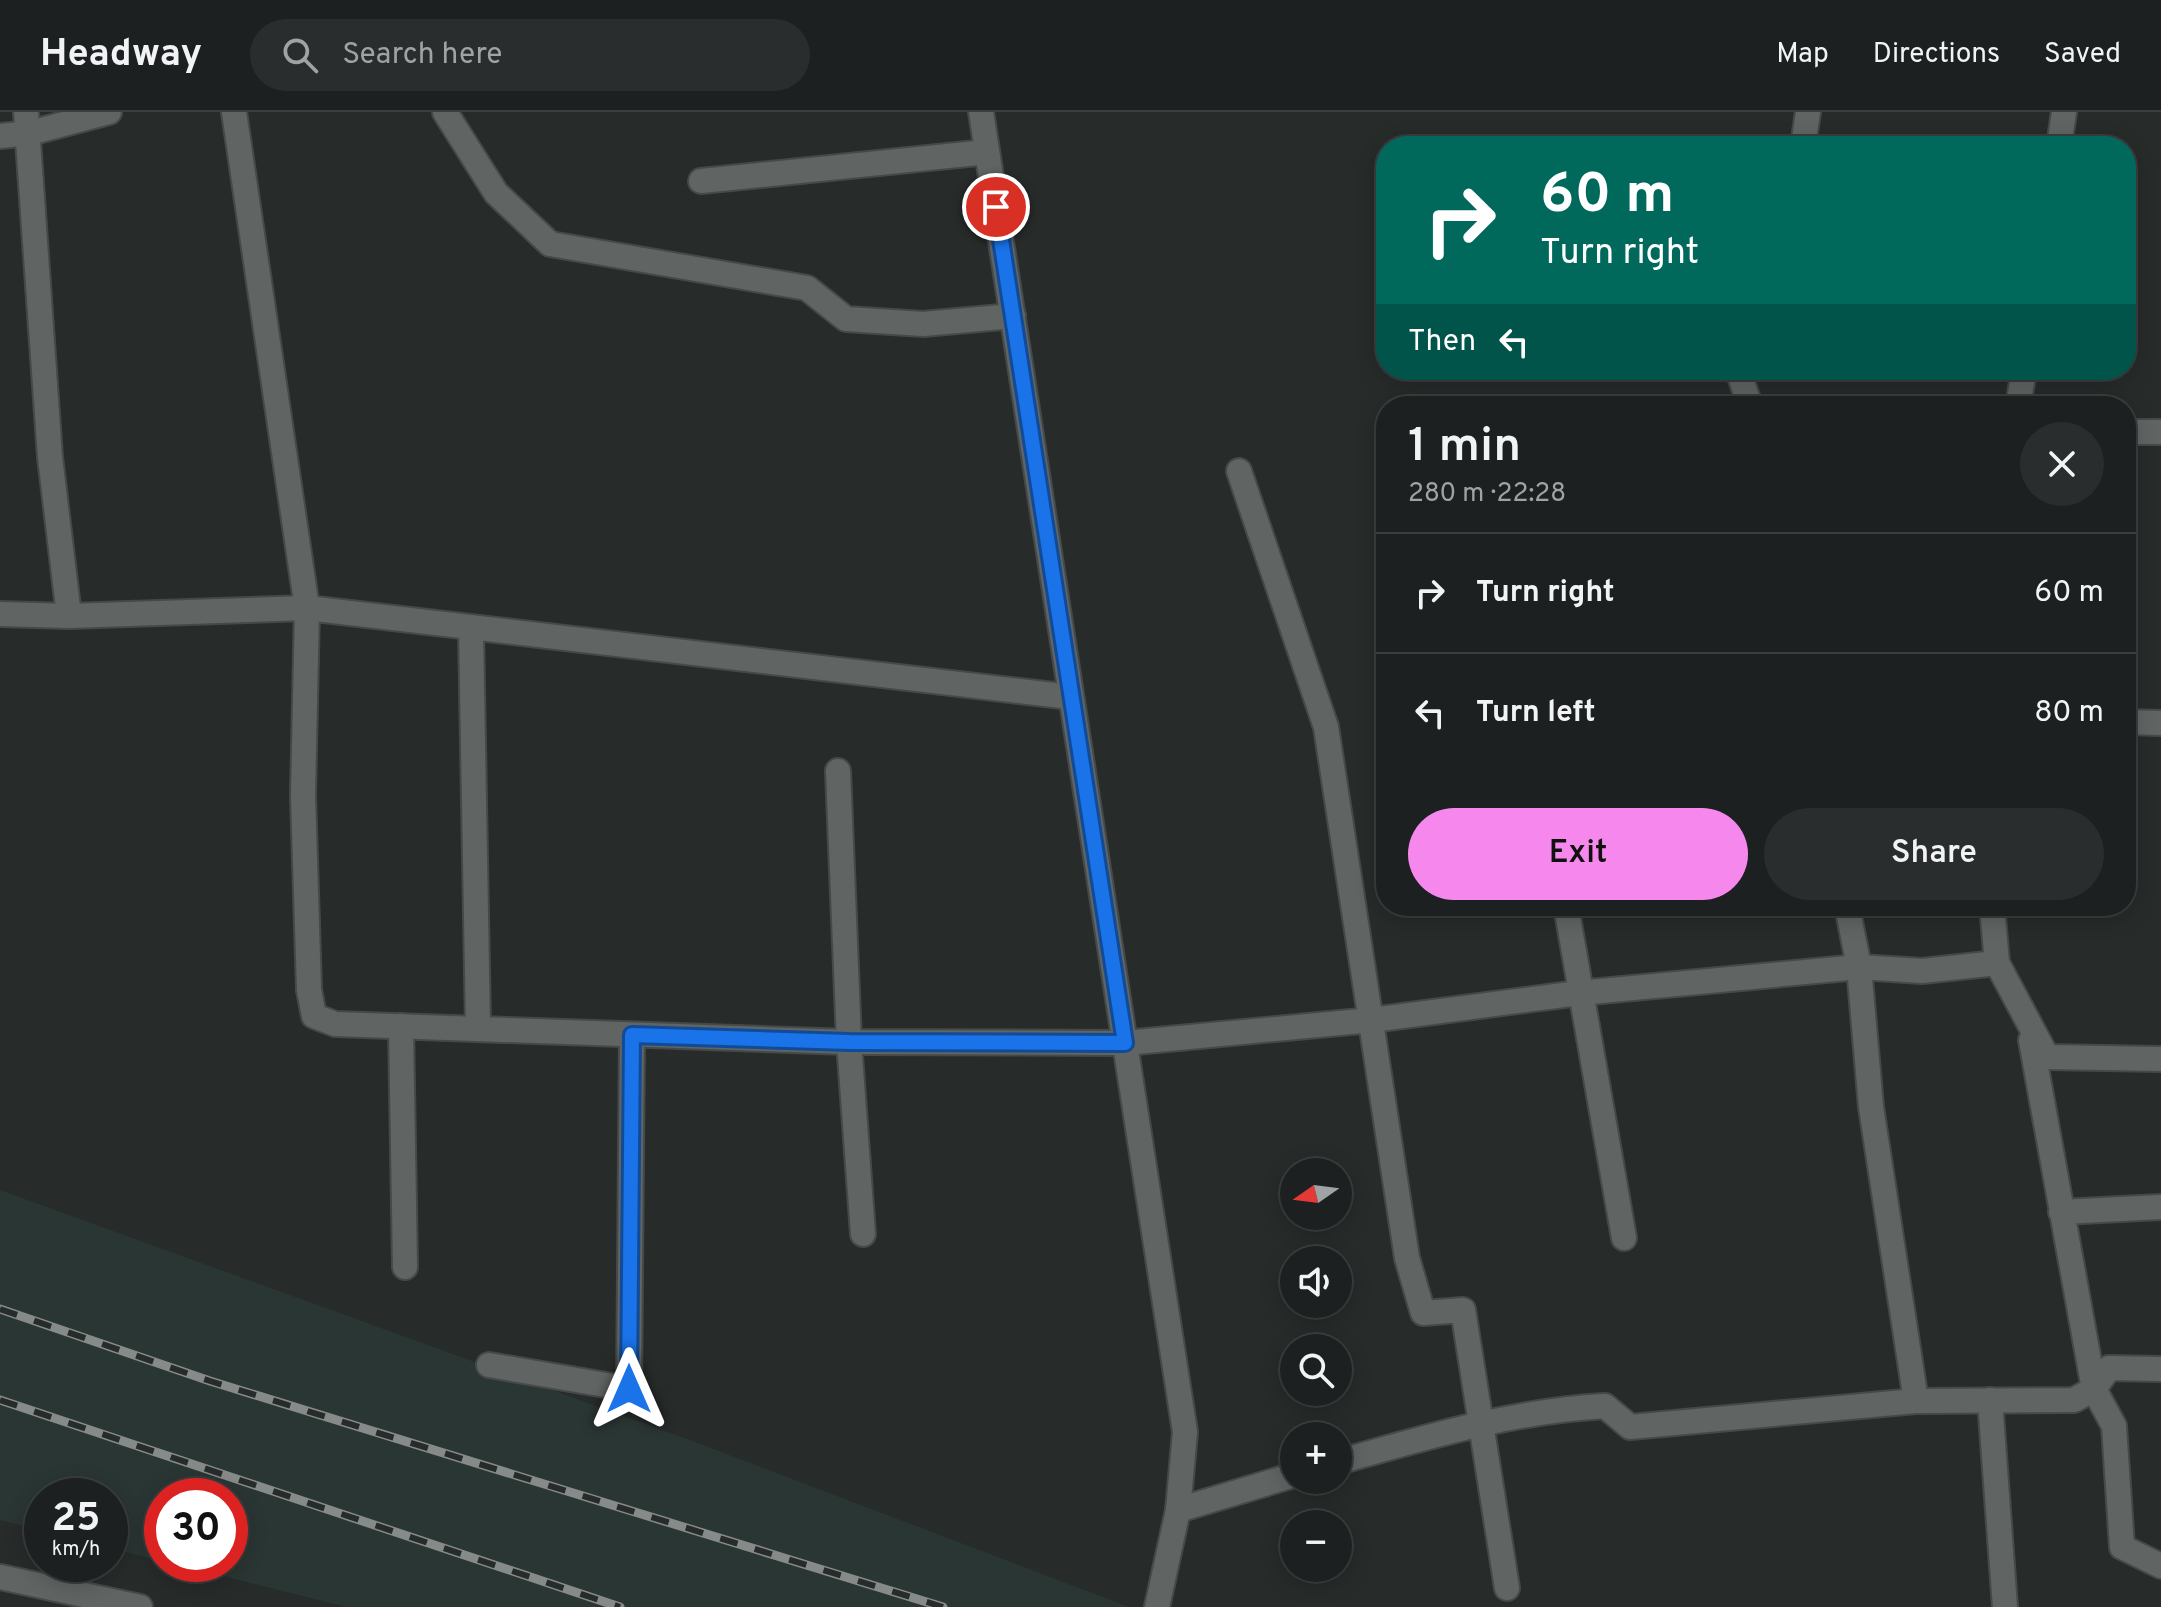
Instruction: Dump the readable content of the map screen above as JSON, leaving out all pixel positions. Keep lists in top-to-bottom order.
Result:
{
  "north": "left",
  "page": {
    "header": "Headway",
    "search": "Search here",
    "nav": ["Map", "Directions", "Saved"],
    "turn": ["60 m", "Turn right"],
    "then": "Then",
    "heading": ["1 min", "280 m · 22:28"],
    "list": [
      {
        "name": "Turn right",
        "value": "60 m"
      },
      {
        "name": "Turn left",
        "value": "80 m"
      }
    ],
    "buttons": ["Exit", "Share"],
    "map_buttons": ["+", "−"],
    "speed": "25 km/h",
    "limit": "30"
  }
}
